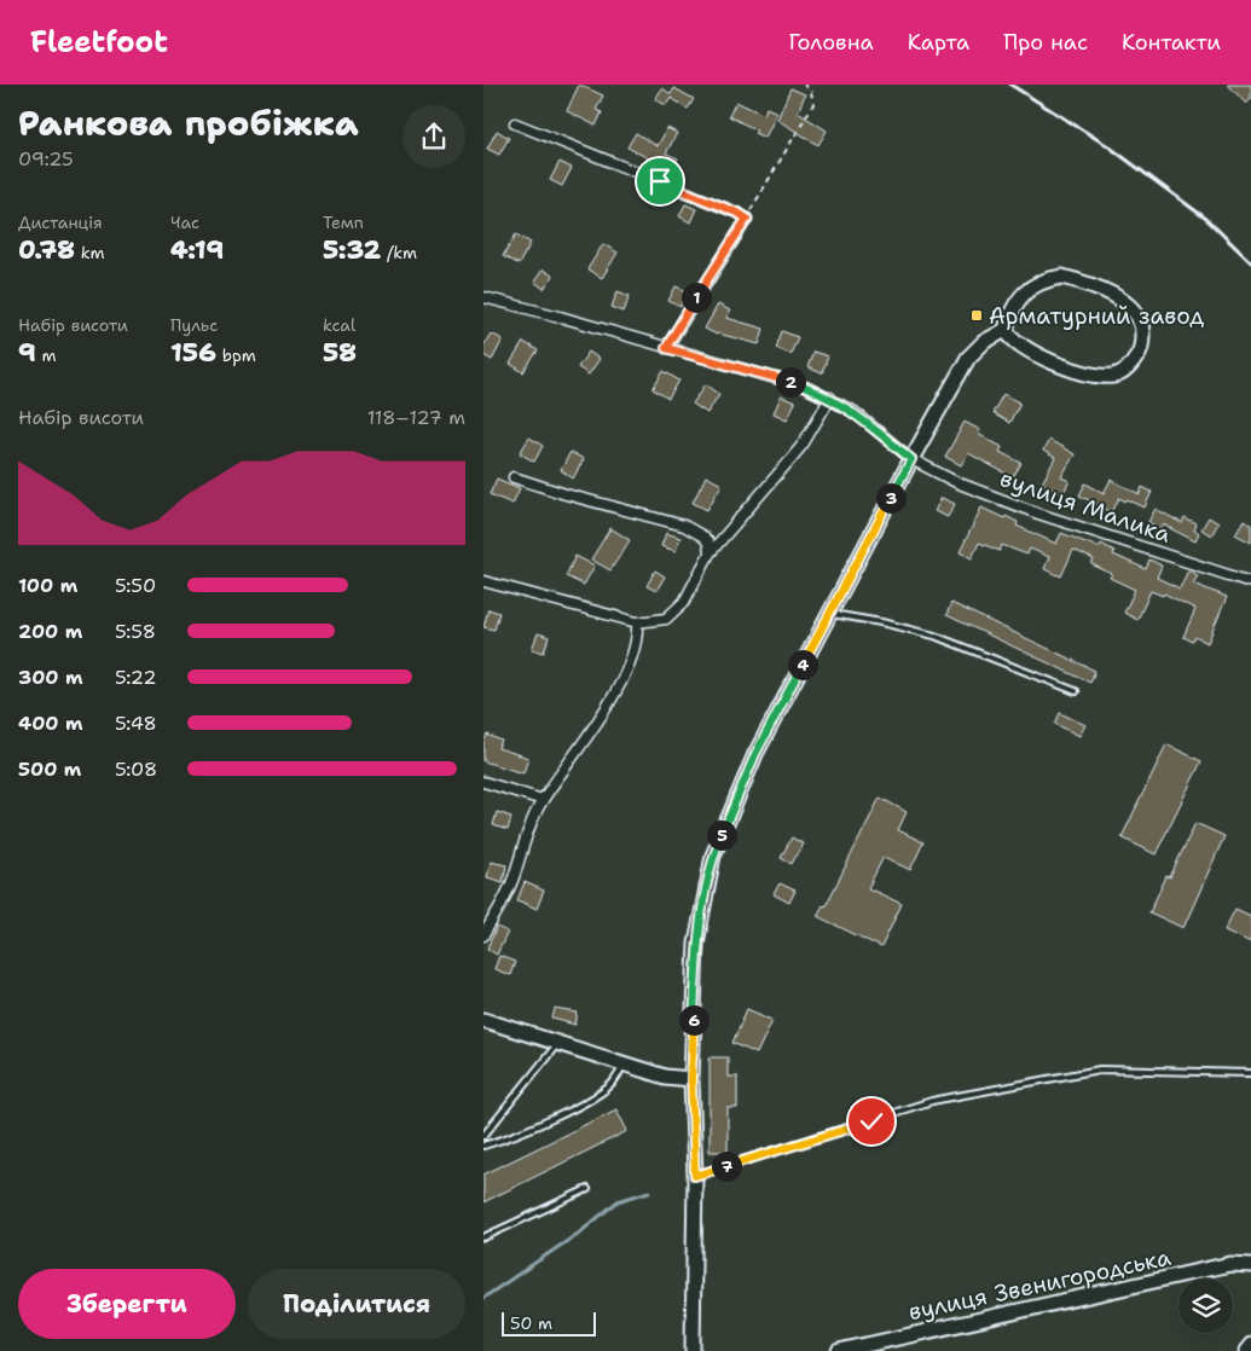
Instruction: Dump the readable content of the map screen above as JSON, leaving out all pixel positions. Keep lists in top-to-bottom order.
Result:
{
  "streets": {
    "street": ["вулиця Малика", "вулиця Звенигородська"]
  },
  "places": {
    "transit": ["Арматурний завод"]
  },
  "scale_bar": "50 m",
  "page": {
    "header": "Fleetfoot",
    "nav": [
      "Головна",
      "Карта",
      "Про нас",
      "Контакти"
    ],
    "heading": ["Ранкова пробіжка", "09:25"],
    "stats": [
      ["Дистанція", "0.78 km"],
      ["Час", "4:19"],
      ["Темп", "5:32 /km"],
      ["Набір висоти", "9 m"],
      ["Пульс", "156 bpm"],
      ["kcal", "58"]
    ],
    "pins": [
      "1",
      "2",
      "3",
      "4",
      "5",
      "6",
      "7"
    ],
    "chart": ["Набір висоти", "118–127 m"],
    "list": [
      {
        "name": "100 m",
        "note": "5:50"
      },
      {
        "name": "200 m",
        "note": "5:58"
      },
      {
        "name": "300 m",
        "note": "5:22"
      },
      {
        "name": "400 m",
        "note": "5:48"
      },
      {
        "name": "500 m",
        "note": "5:08"
      }
    ],
    "buttons": ["Зберегти", "Поділитися"],
    "scale": "50 m"
  }
}
